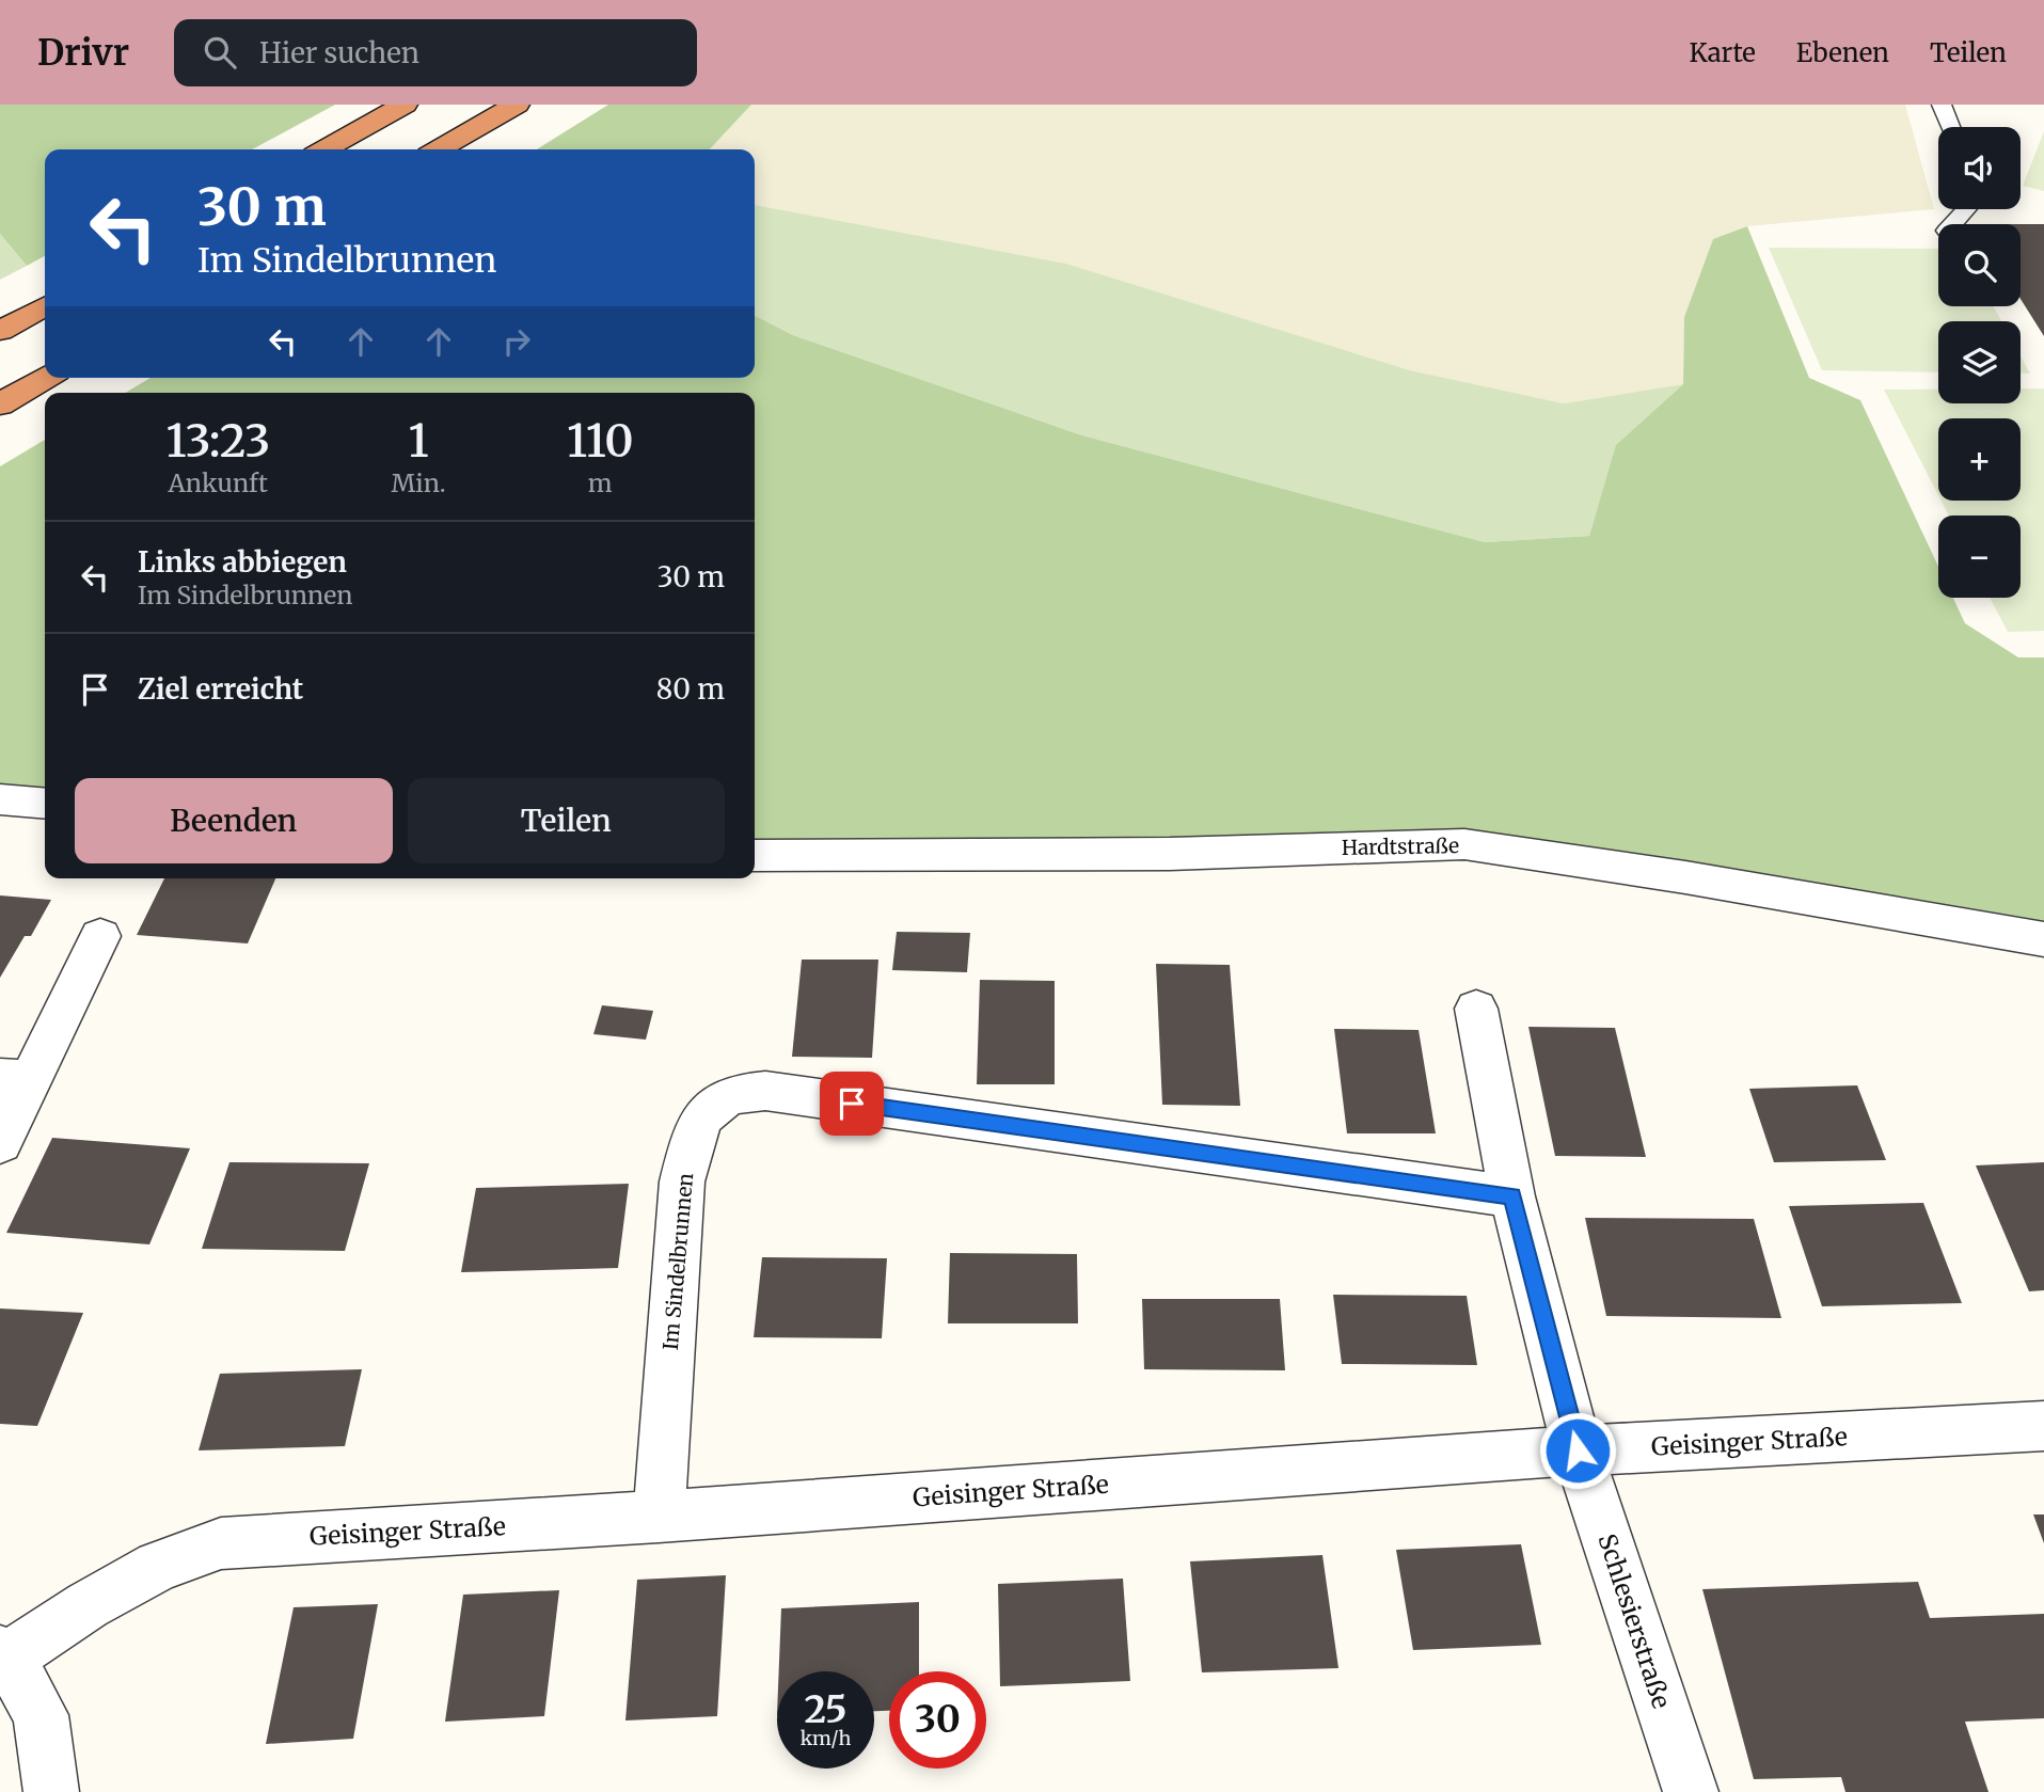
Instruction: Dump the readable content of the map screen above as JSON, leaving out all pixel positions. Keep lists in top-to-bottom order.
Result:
{
  "streets": {
    "street": [
      "Hardtstraße",
      "Im Sindelbrunnen",
      "Geisinger Straße",
      "Schlesierstraße"
    ]
  },
  "crossings": [
    ["Im Sindelbrunnen", "Geisinger Straße"],
    ["Geisinger Straße", "Schlesierstraße"]
  ],
  "page": {
    "header": "Drivr",
    "search": "Hier suchen",
    "nav": ["Karte", "Ebenen", "Teilen"],
    "map_buttons": ["+", "−"],
    "turn": ["30 m", "Im Sindelbrunnen"],
    "eta": [
      "13:23",
      "Ankunft",
      "1",
      "Min.",
      "110",
      "m"
    ],
    "list": [
      {
        "name": "Links abbiegen",
        "note": "Im Sindelbrunnen",
        "value": "30 m"
      },
      {
        "name": "Ziel erreicht",
        "value": "80 m"
      }
    ],
    "buttons": ["Beenden", "Teilen"],
    "speed": "25 km/h",
    "limit": "30"
  }
}
